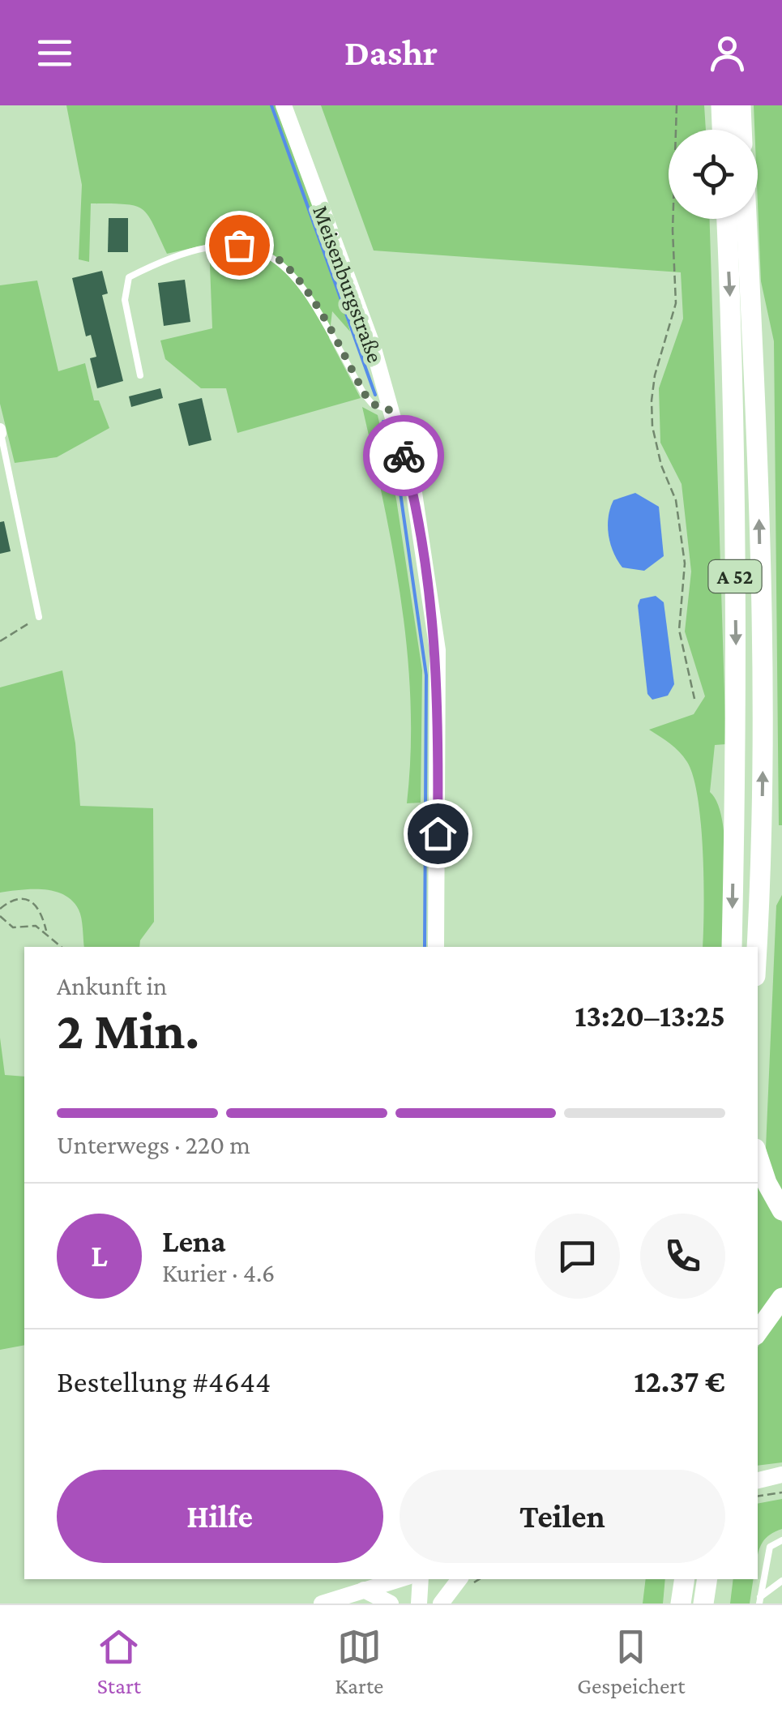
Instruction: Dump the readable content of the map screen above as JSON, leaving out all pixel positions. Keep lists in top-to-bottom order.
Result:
{
  "streets": {
    "highway": ["A 52"],
    "main road": ["Meisenburgstraße"]
  },
  "page": {
    "header": "Dashr",
    "heading": ["2 Min.", "Ankunft in", "13:20–13:25"],
    "panel": [
      "Lena",
      "Kurier · 4.6",
      "Bestellung #4644",
      "12.37 €"
    ],
    "bar": "Unterwegs · 220 m",
    "round": "L",
    "buttons": ["Hilfe", "Teilen"],
    "tabs": ["Start", "Karte", "Gespeichert"]
  }
}
